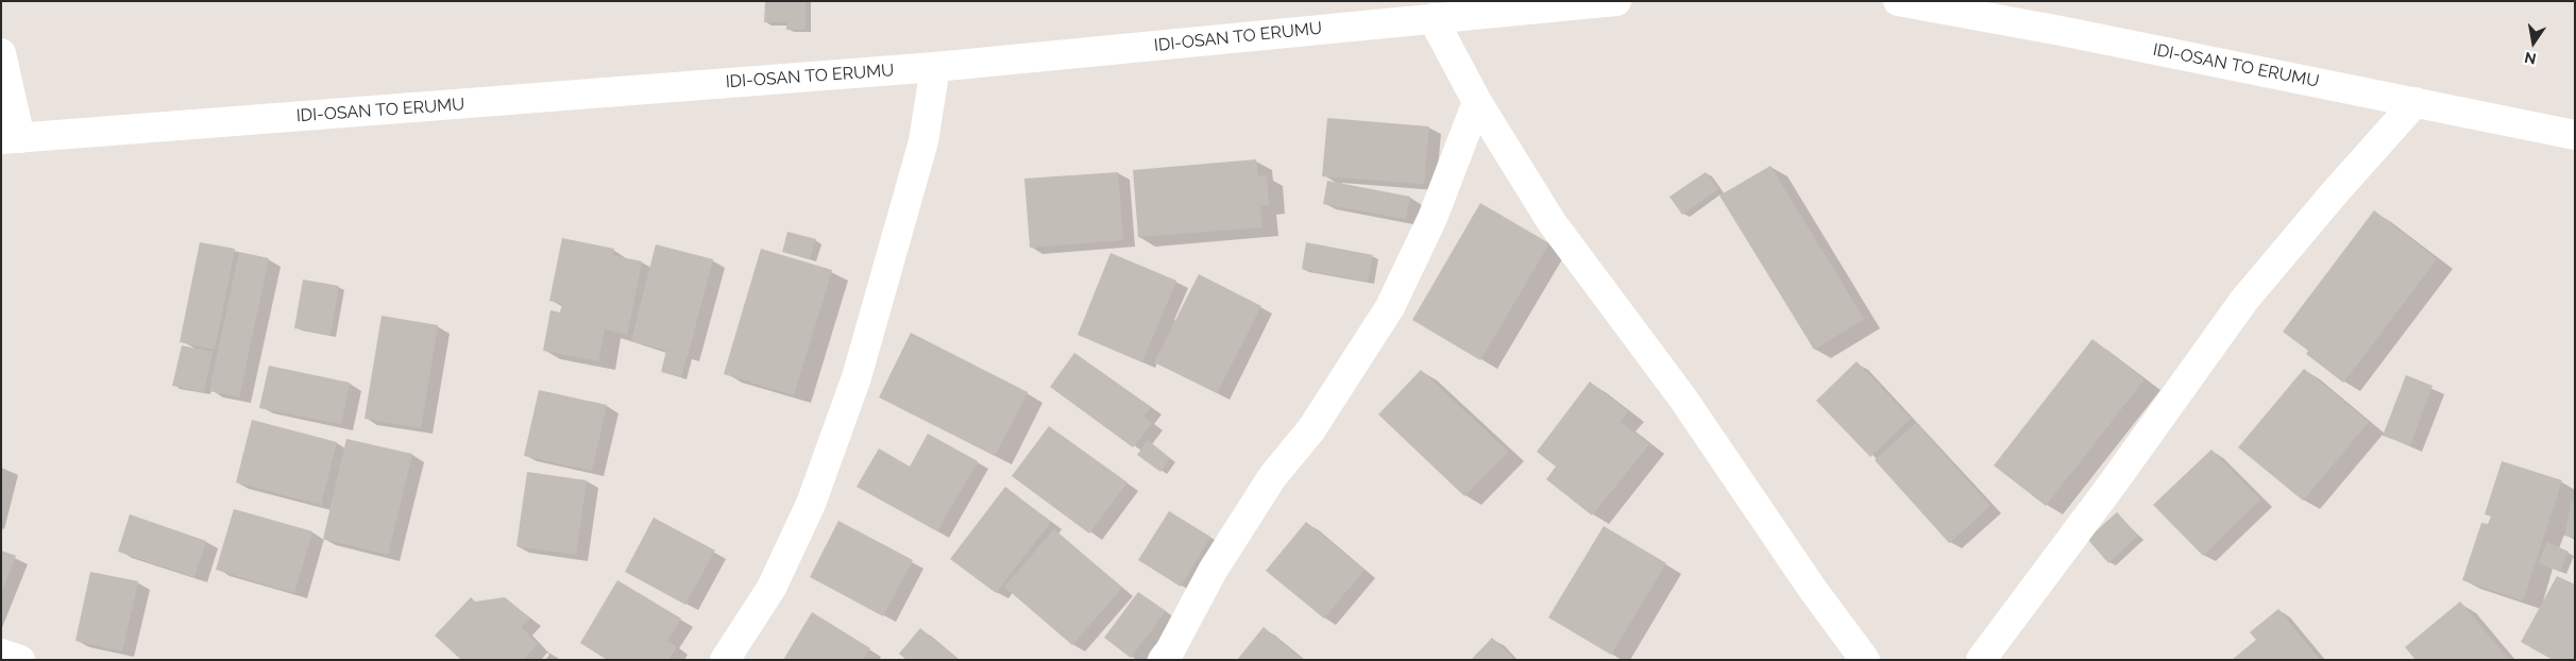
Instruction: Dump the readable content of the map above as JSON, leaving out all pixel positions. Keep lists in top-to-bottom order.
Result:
{
  "streets": {
    "street": ["IDI-OSAN TO ERUMU"]
  },
  "north": "bottom"
}
